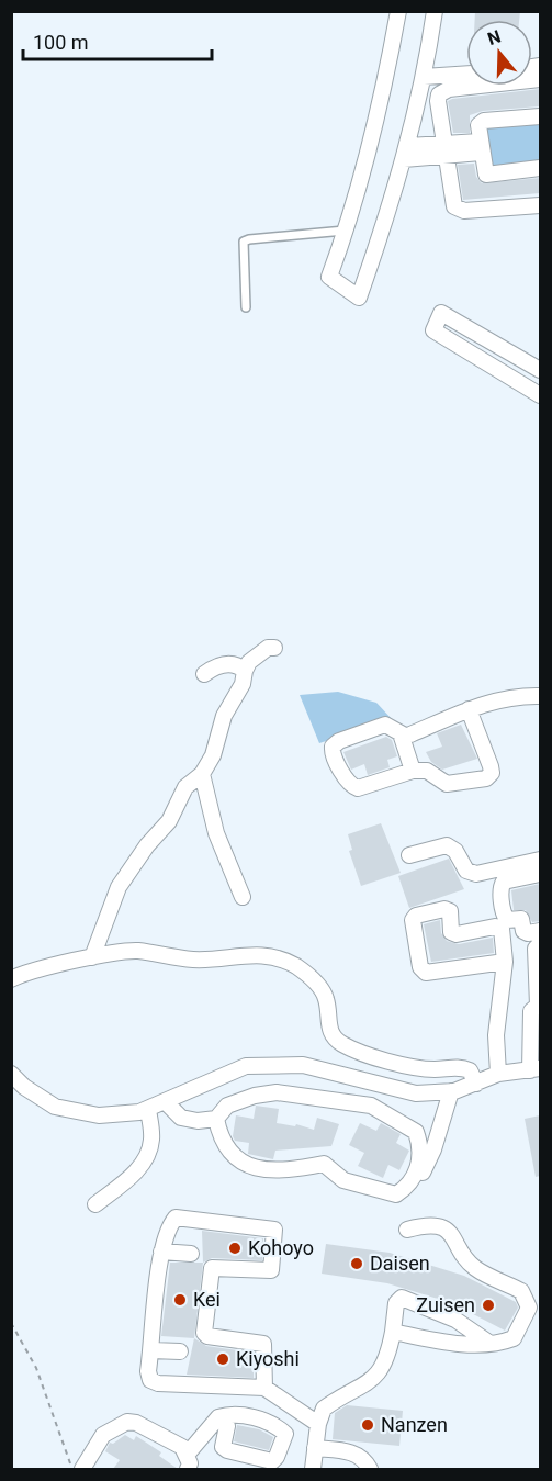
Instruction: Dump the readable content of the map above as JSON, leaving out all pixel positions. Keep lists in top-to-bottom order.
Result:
{
  "places": [
    "Kohoyo",
    "Daisen",
    "Kei",
    "Zuisen",
    "Kiyoshi",
    "Nanzen"
  ],
  "scale_bar": "100 m",
  "north": "top"
}
